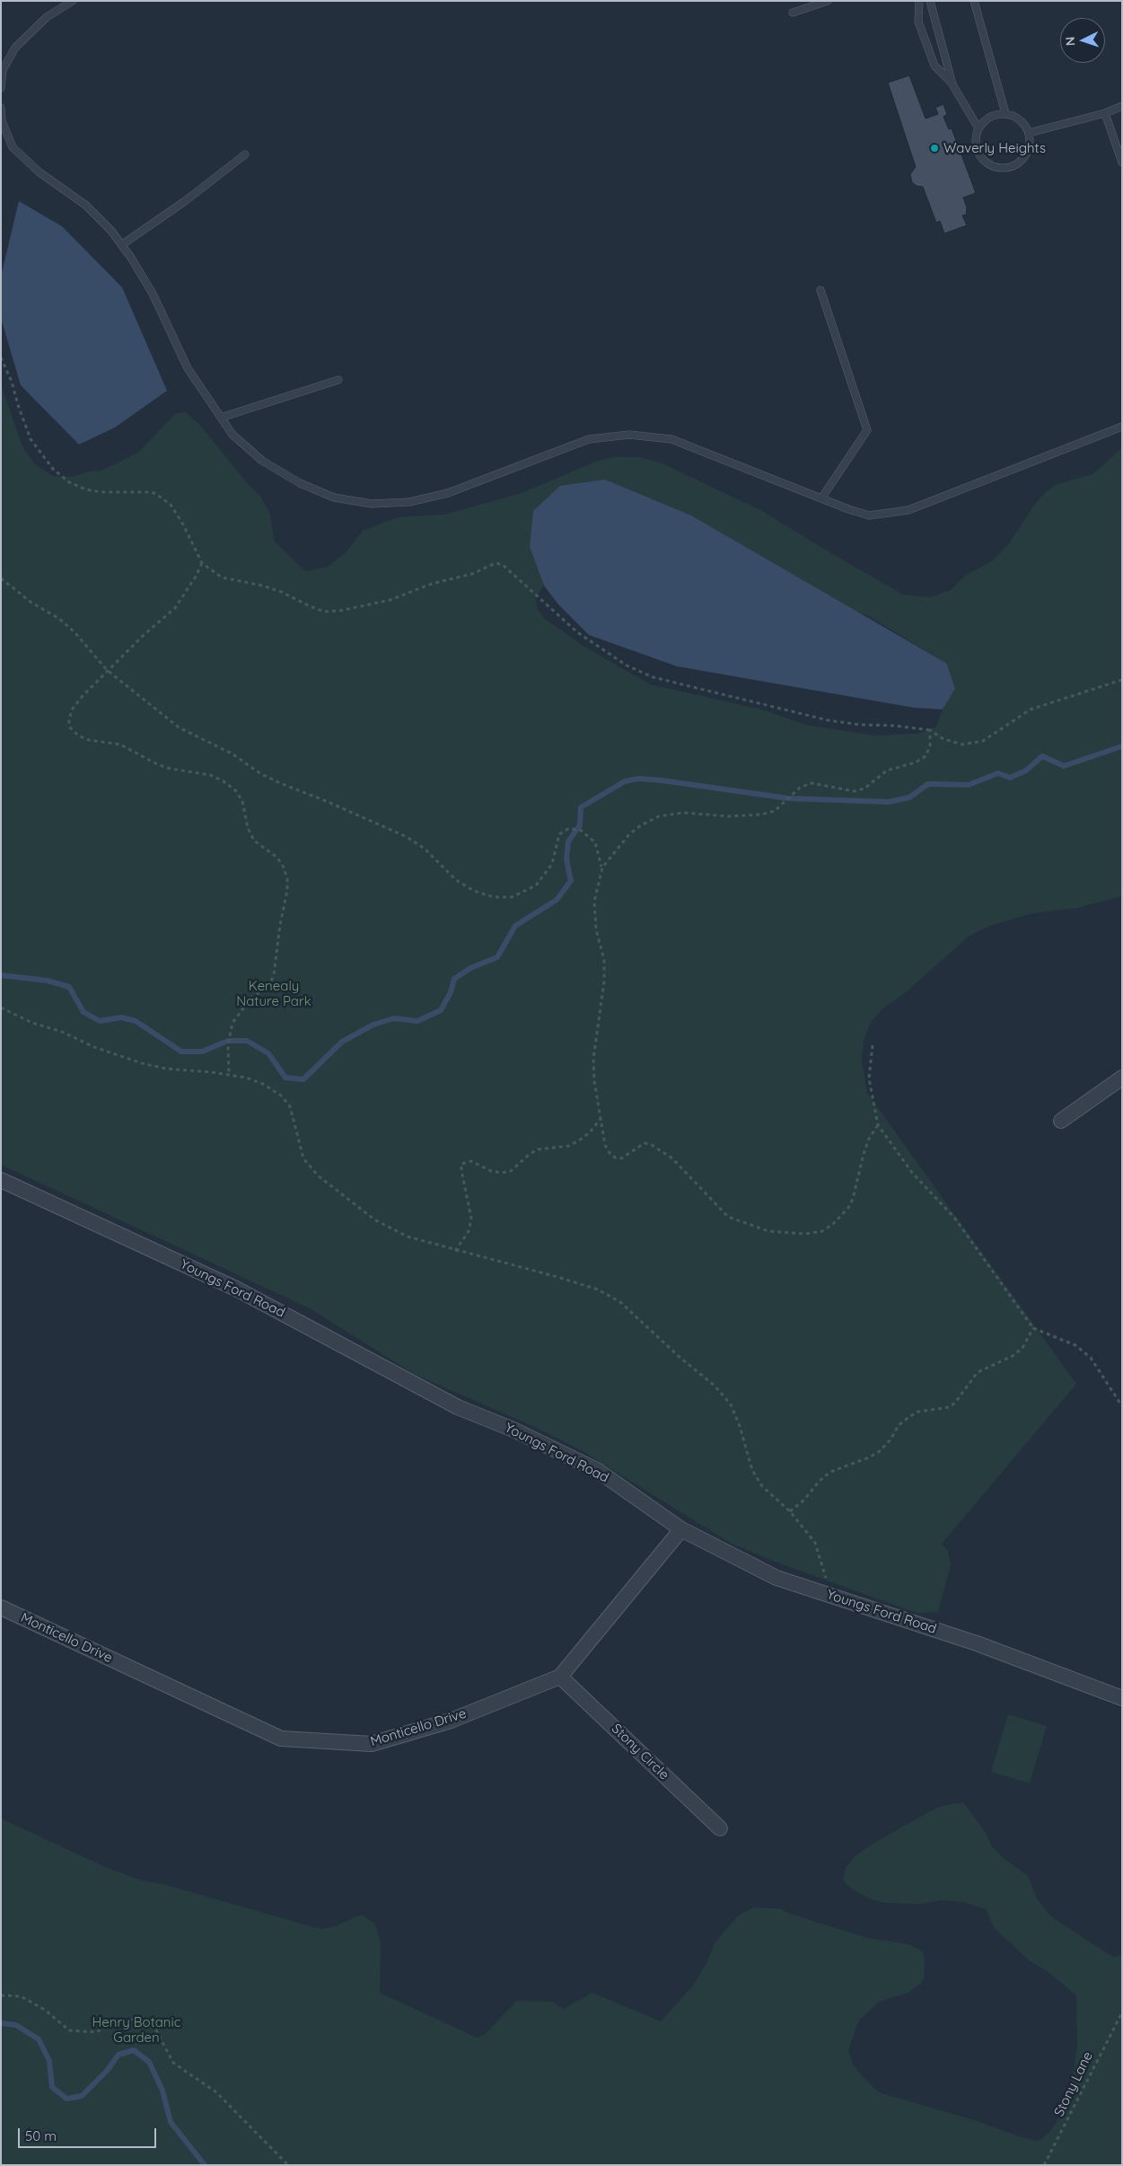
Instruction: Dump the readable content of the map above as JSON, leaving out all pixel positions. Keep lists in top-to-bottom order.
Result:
{
  "streets": {
    "street": ["Youngs Ford Road", "Monticello Drive", "Stony Circle"],
    "path": ["Stony Lane"]
  },
  "crossings": [
    ["Youngs Ford Road", "Monticello Drive"],
    ["Monticello Drive", "Stony Circle"]
  ],
  "parks": ["Kenealy Nature Park", "Henry Botanic Garden"],
  "places": ["Waverly Heights"],
  "scale_bar": "50 m",
  "north": "left"
}
